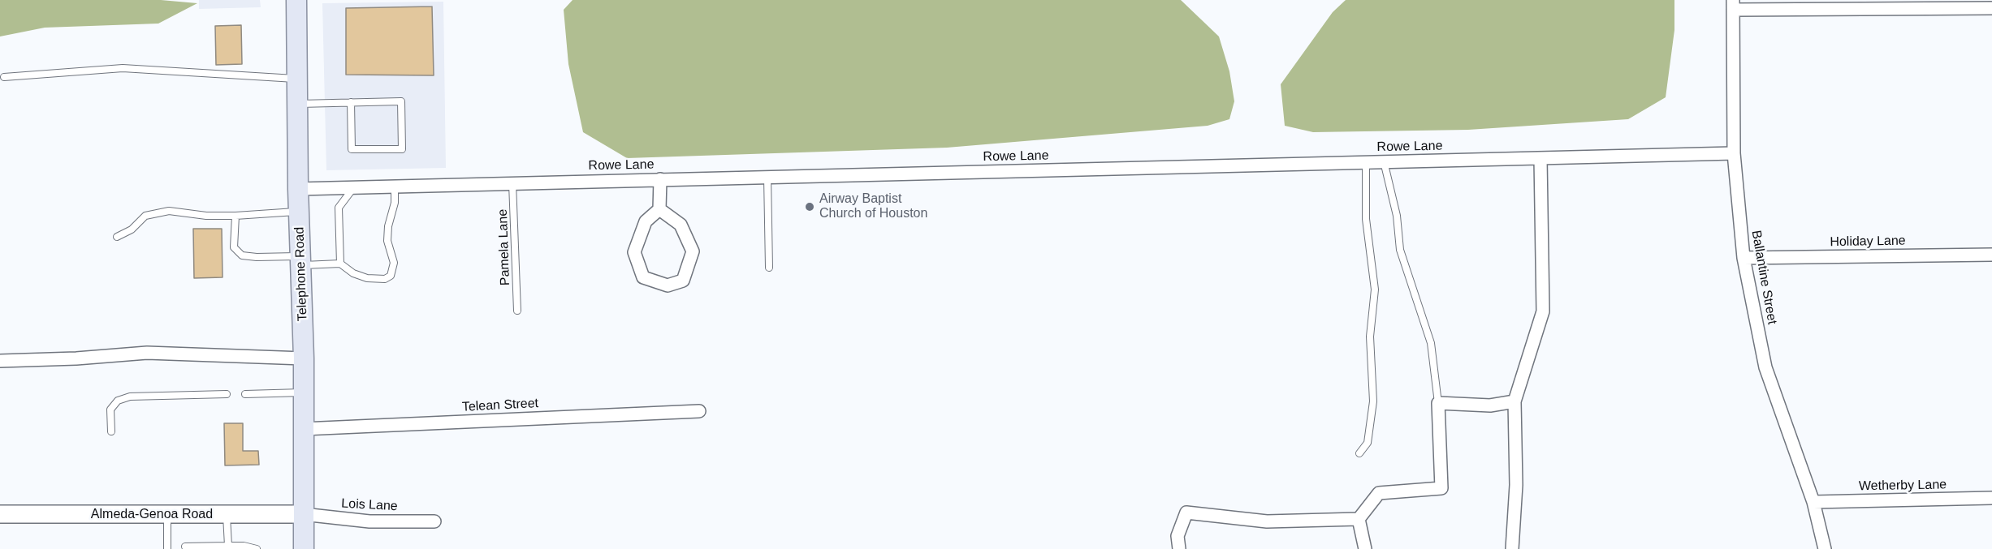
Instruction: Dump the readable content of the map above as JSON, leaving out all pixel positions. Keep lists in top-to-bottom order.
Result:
{
  "streets": {
    "main road": ["Telephone Road", "Almeda-Genoa Road"],
    "street": [
      "Rowe Lane",
      "Holiday Lane",
      "Ballantine Street",
      "Telean Street",
      "Wetherby Lane",
      "Lois Lane"
    ],
    "lane": ["Pamela Lane"]
  },
  "crossings": [
    ["Rowe Lane", "Pamela Lane"],
    ["Rowe Lane", "Telephone Road"],
    ["Rowe Lane", "Ballantine Street"],
    ["Holiday Lane", "Ballantine Street"],
    ["Telephone Road", "Telean Street"],
    ["Telephone Road", "Lois Lane"],
    ["Telephone Road", "Almeda-Genoa Road"],
    ["Ballantine Street", "Wetherby Lane"],
    ["Lois Lane", "Almeda-Genoa Road"]
  ],
  "places": ["Airway Baptist Church of Houston"]
}
